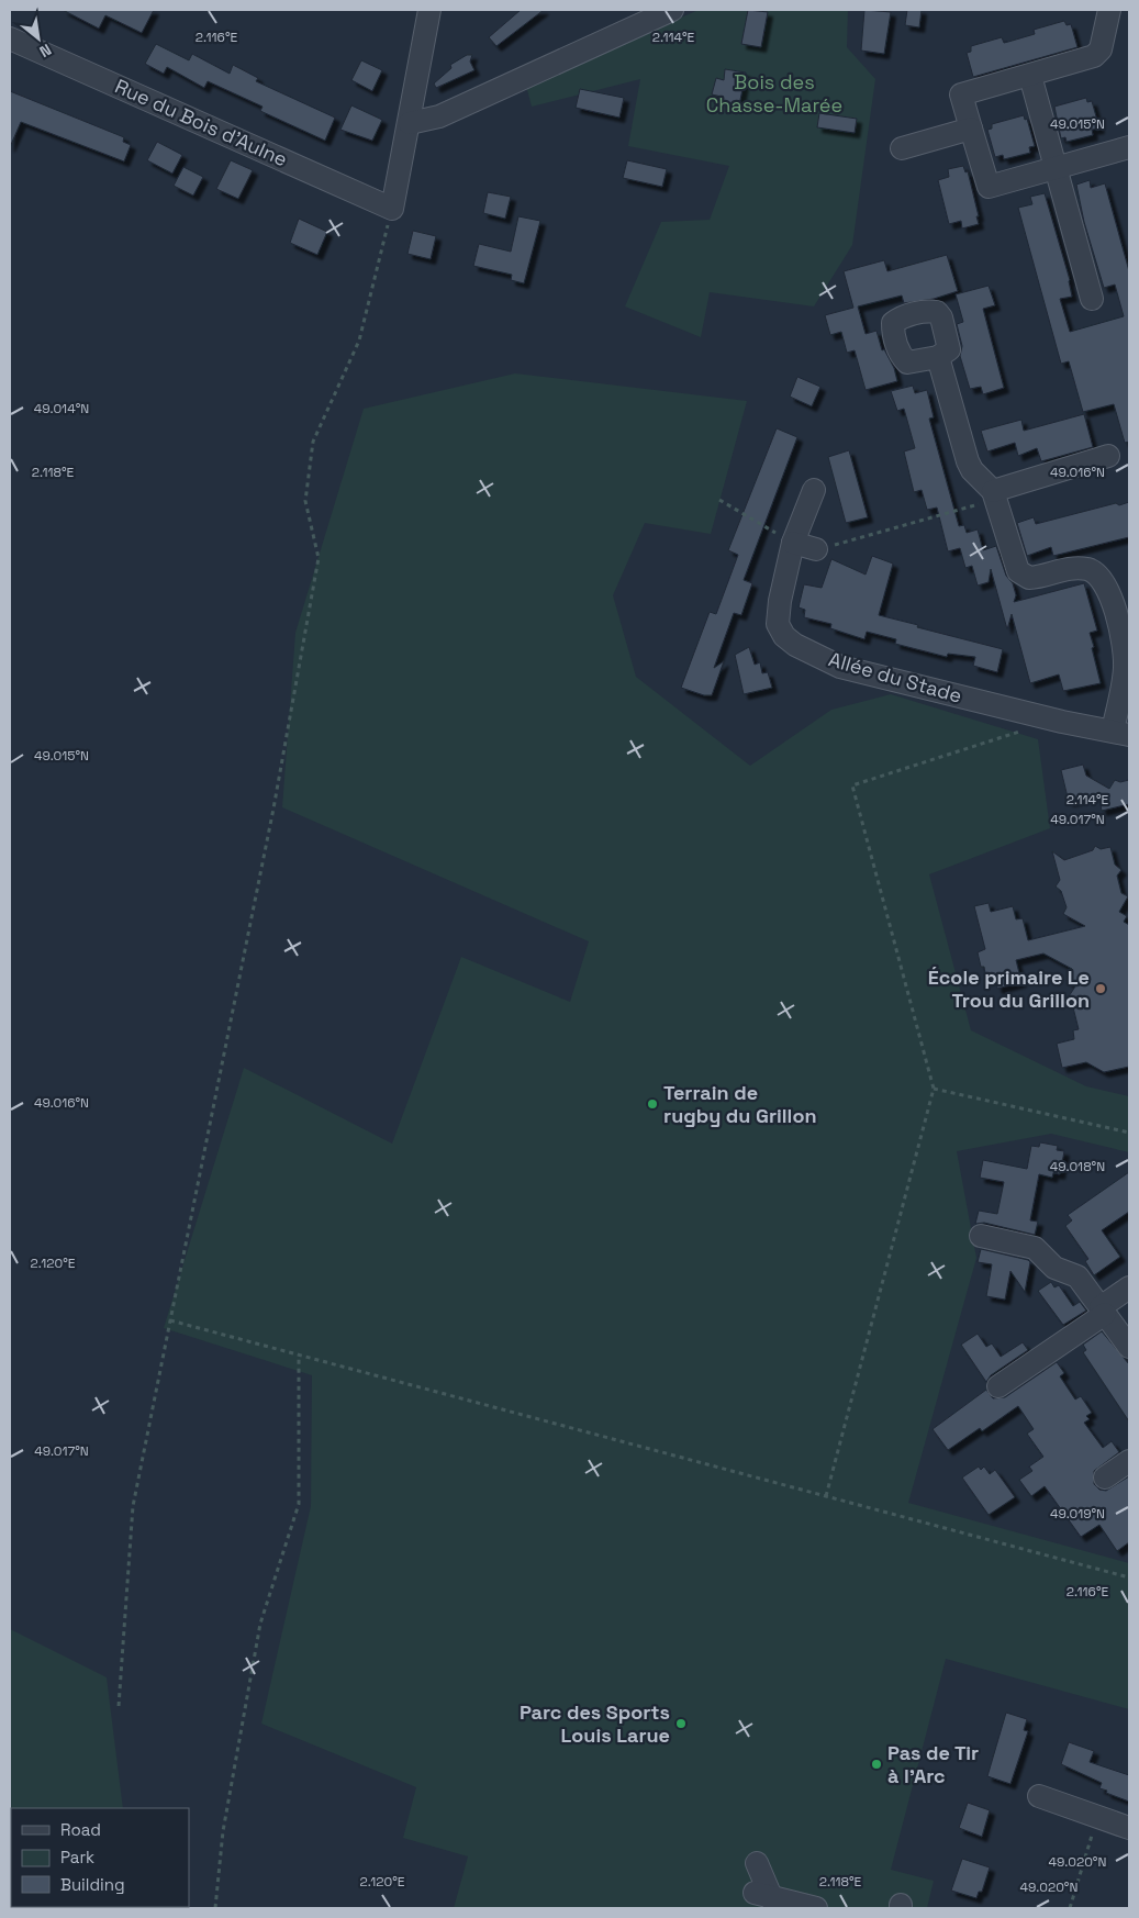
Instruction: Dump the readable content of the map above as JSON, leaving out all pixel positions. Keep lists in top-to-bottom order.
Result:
{
  "streets": {
    "street": ["Rue du Bois d'Aulne", "Allée du Stade"]
  },
  "parks": ["Bois des Chasse-Marée"],
  "places": [
    "École primaire Le Trou du Grillon",
    "Terrain de rugby du Grillon",
    "Parc des Sports Louis Larue",
    "Pas de Tir à l'Arc"
  ],
  "legend": ["Road", "Park", "Building"],
  "north": "bottom right",
  "coordinates": [
    "2.114°E",
    "2.116°E",
    "49.015°N",
    "49.014°N",
    "49.016°N",
    "2.118°E",
    "49.017°N",
    "49.018°N",
    "2.120°E",
    "49.019°N",
    "49.020°N"
  ]
}
